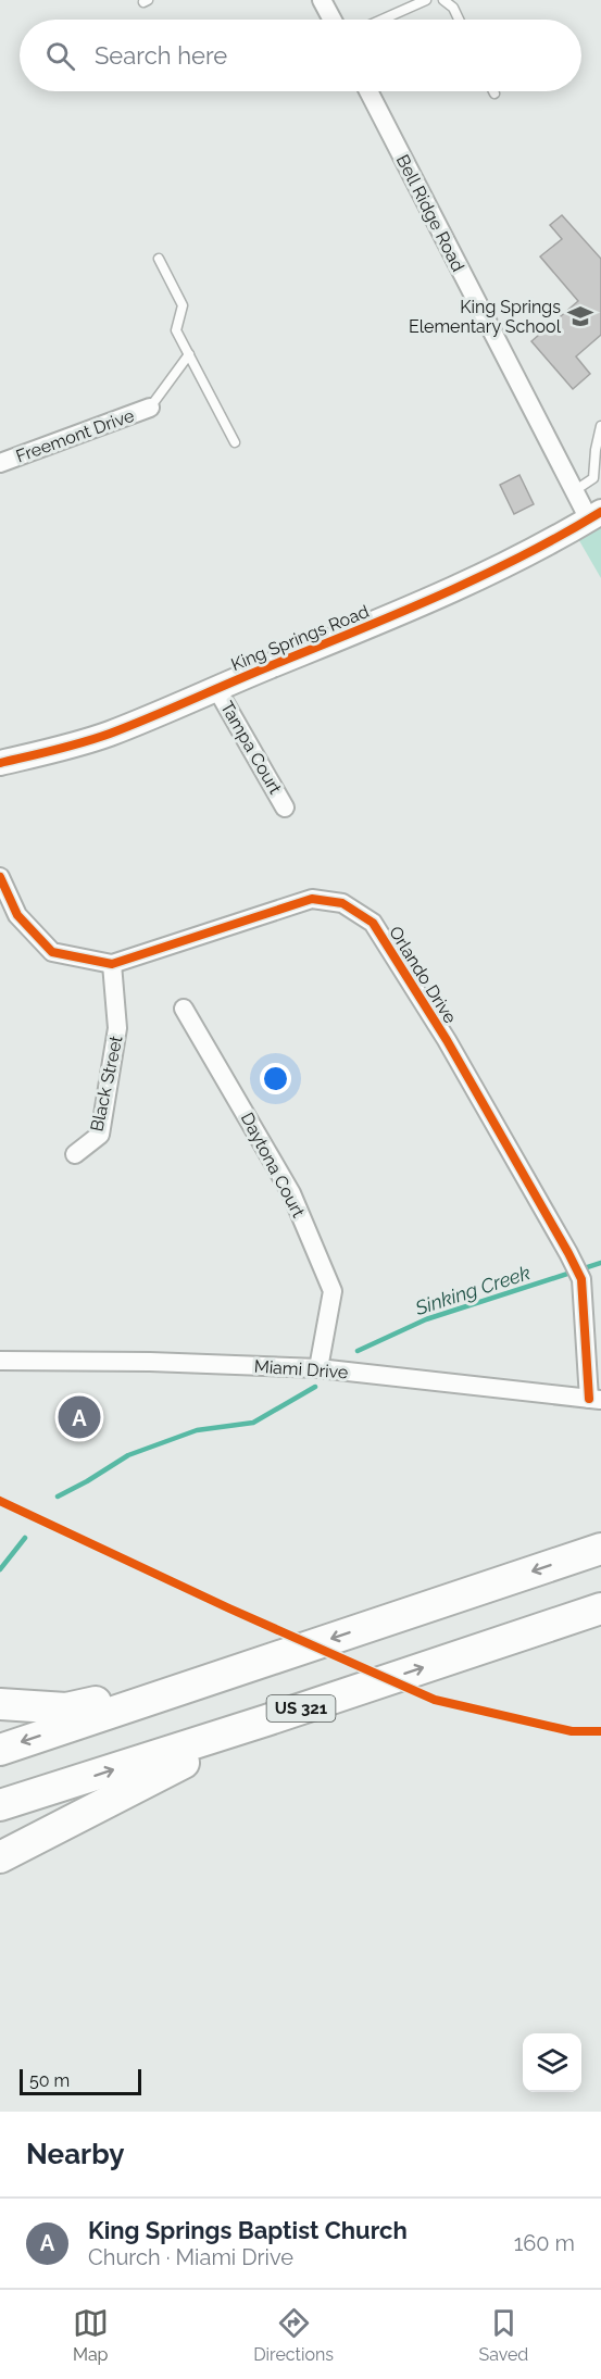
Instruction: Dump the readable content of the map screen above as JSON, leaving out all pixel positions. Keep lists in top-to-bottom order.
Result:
{
  "streets": {
    "highway": ["US 321"],
    "street": [
      "Bell Ridge Road",
      "Freemont Drive",
      "King Springs Road",
      "Tampa Court",
      "Orlando Drive",
      "Black Street",
      "Daytona Court",
      "Miami Drive"
    ]
  },
  "crossings": [
    ["Bell Ridge Road", "King Springs Road"],
    ["King Springs Road", "Tampa Court"],
    ["Orlando Drive", "Black Street"],
    ["Orlando Drive", "Miami Drive"],
    ["Daytona Court", "Miami Drive"]
  ],
  "water": ["Sinking Creek"],
  "places": {
    "school or university": ["King Springs Elementary School"]
  },
  "scale_bar": "50 m",
  "page": {
    "search": "Search here",
    "pins": "A",
    "scale": "50 m",
    "heading": "Nearby",
    "list": [
      {
        "mark": "A",
        "name": "King Springs Baptist Church",
        "note": "Church · Miami Drive",
        "value": "160 m"
      }
    ],
    "nav": ["Map", "Directions", "Saved"]
  }
}
